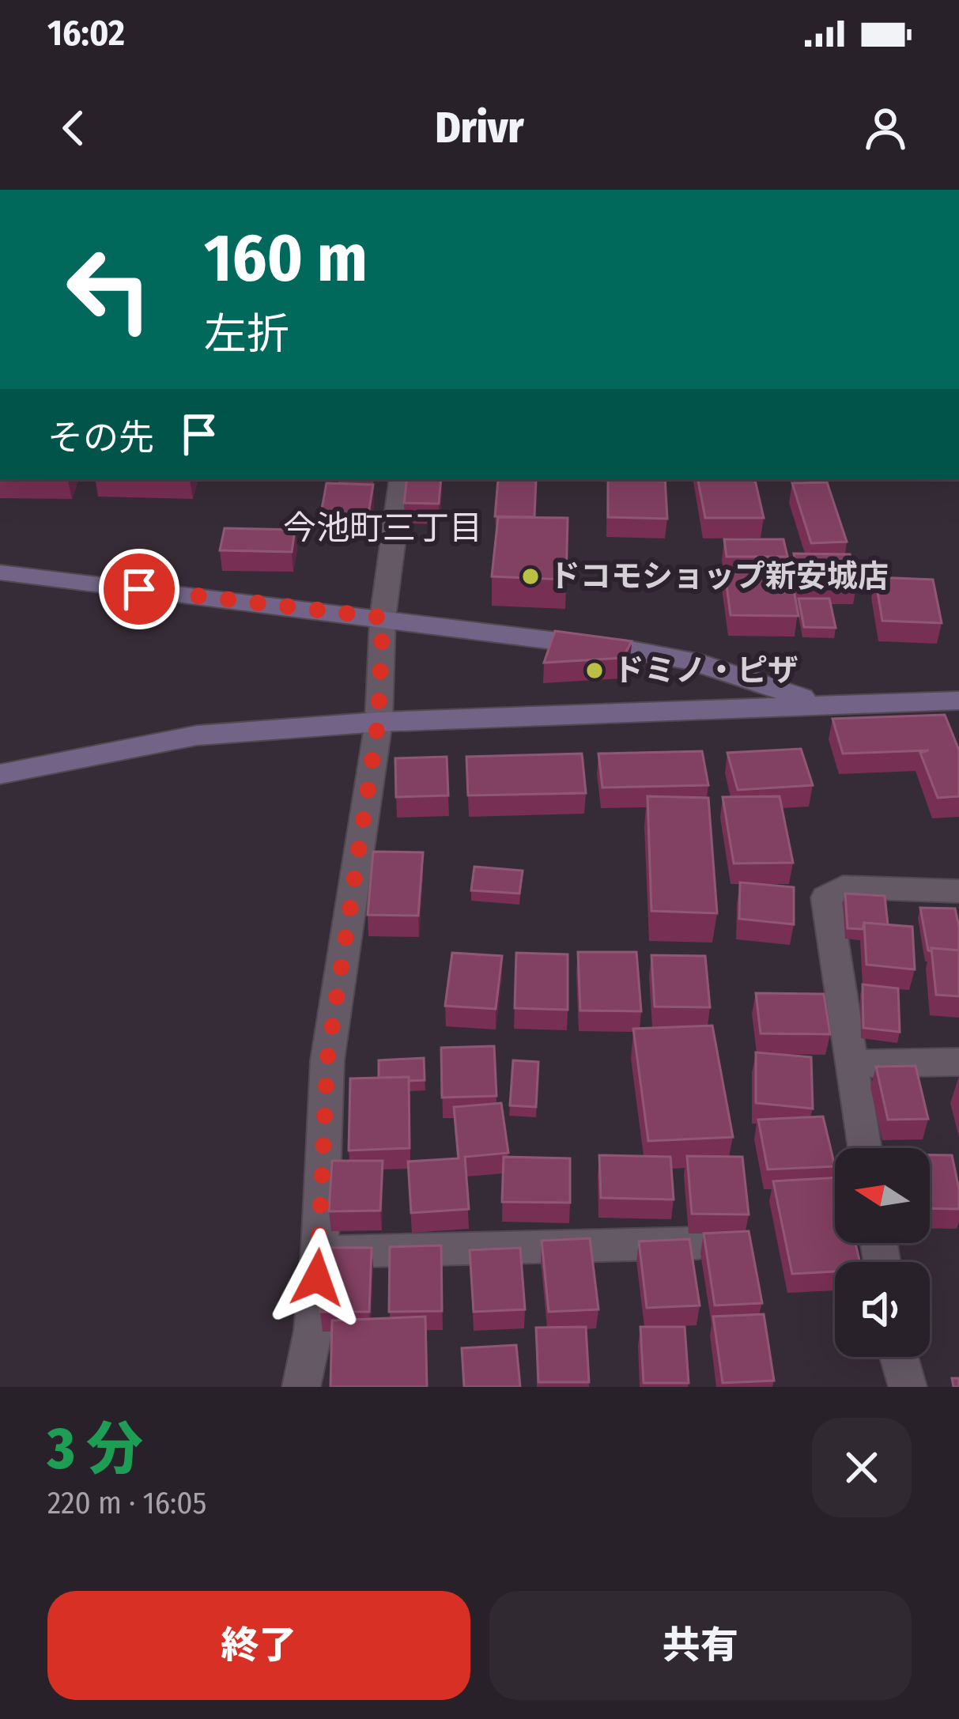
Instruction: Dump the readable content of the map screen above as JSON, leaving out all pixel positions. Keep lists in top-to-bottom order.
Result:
{
  "districts": ["今池町三丁目"],
  "places": ["ドコモショップ新安城店", "ドミノ・ピザ"],
  "north": "left",
  "page": {
    "status": "16:02",
    "header": "Drivr",
    "turn": ["160 m", "左折"],
    "then": "その先",
    "heading": ["3 分", "220 m · 16:05"],
    "buttons": ["終了", "共有"]
  }
}
